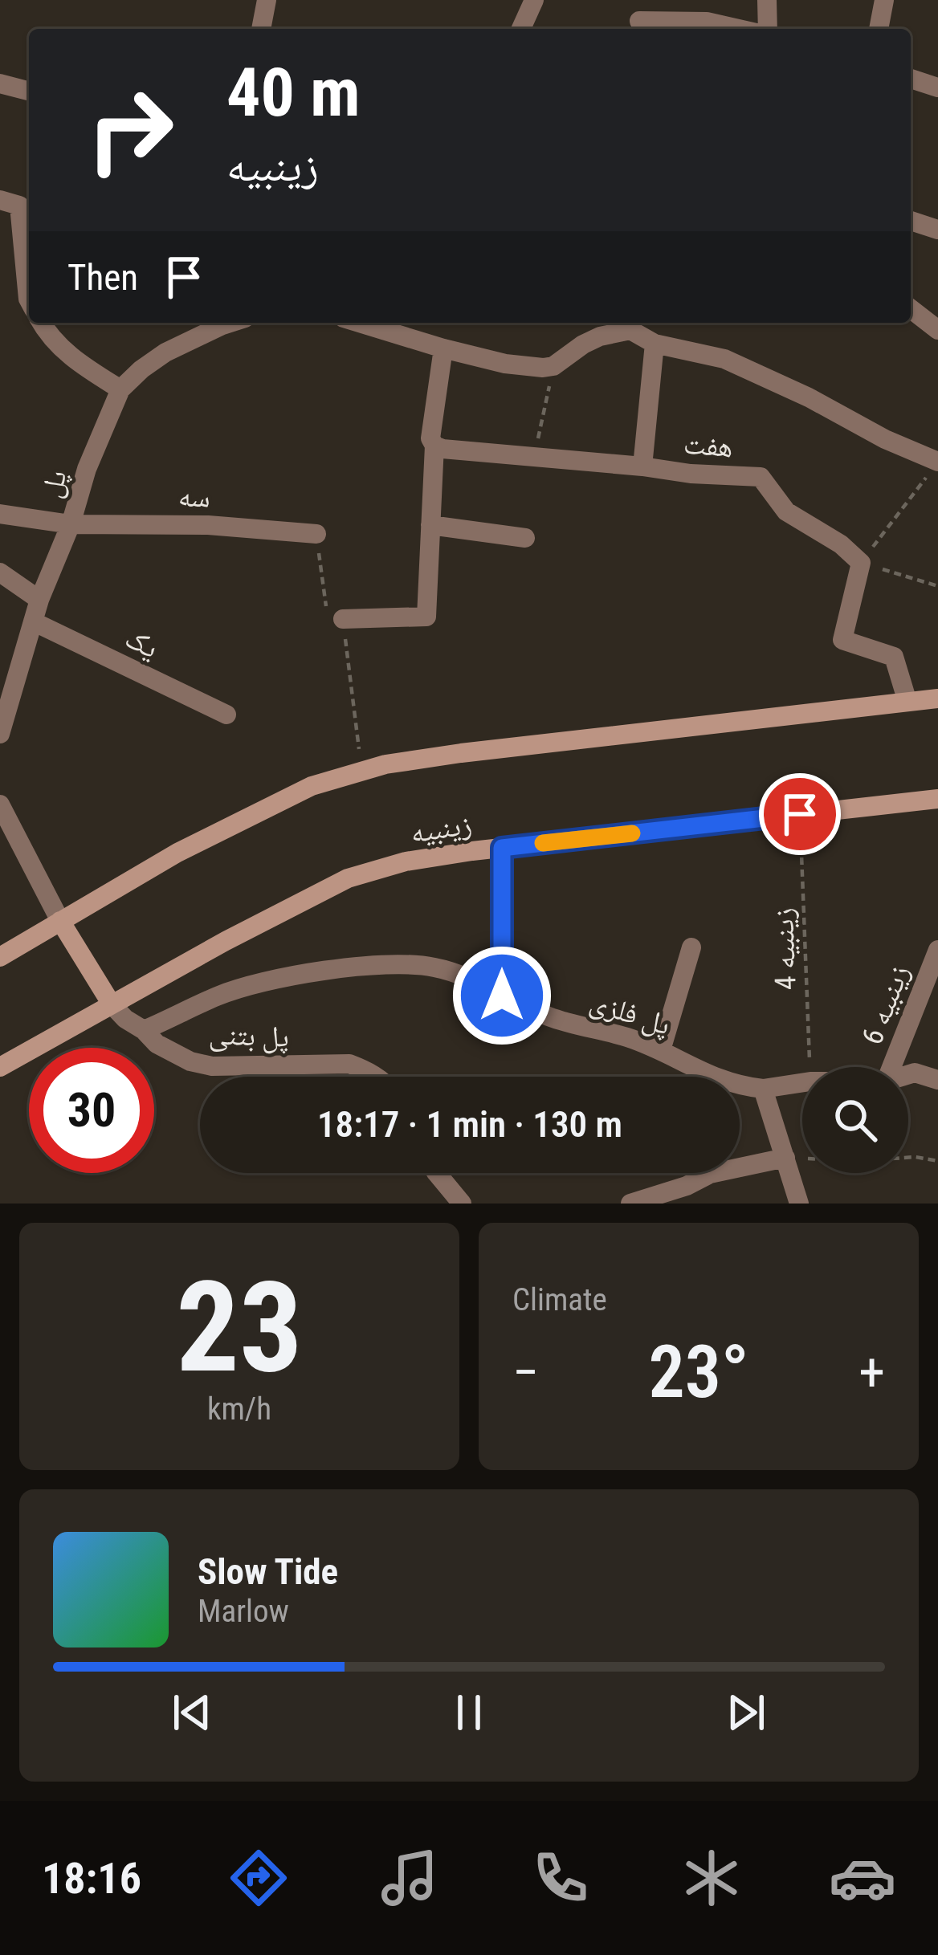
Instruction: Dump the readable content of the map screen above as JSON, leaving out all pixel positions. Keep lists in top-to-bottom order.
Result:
{
  "streets": {
    "main road": ["زینبیه"],
    "street": [
      "هفت",
      "پل",
      "سه",
      "یک",
      "زینبیه 6",
      "پل فلزی",
      "پل بتنی"
    ],
    "path": ["زینبیه 4"]
  },
  "crossings": [
    ["پل", "سه"],
    ["پل", "یک"],
    ["زینبیه", "زینبیه 4"],
    ["زینبیه", "پل بتنی"],
    ["پل فلزی", "پل بتنی"]
  ],
  "page": {
    "turn": ["40 m", "زینبیه"],
    "then": "Then",
    "limit": "30",
    "trip": "18:17 · 1 min · 130 m",
    "tile": [
      ["23", "km/h"],
      "Climate"
    ],
    "heat": ["−", "23°", "+"],
    "song": ["Slow Tide", "Marlow"],
    "tabs": "18:16"
  }
}
